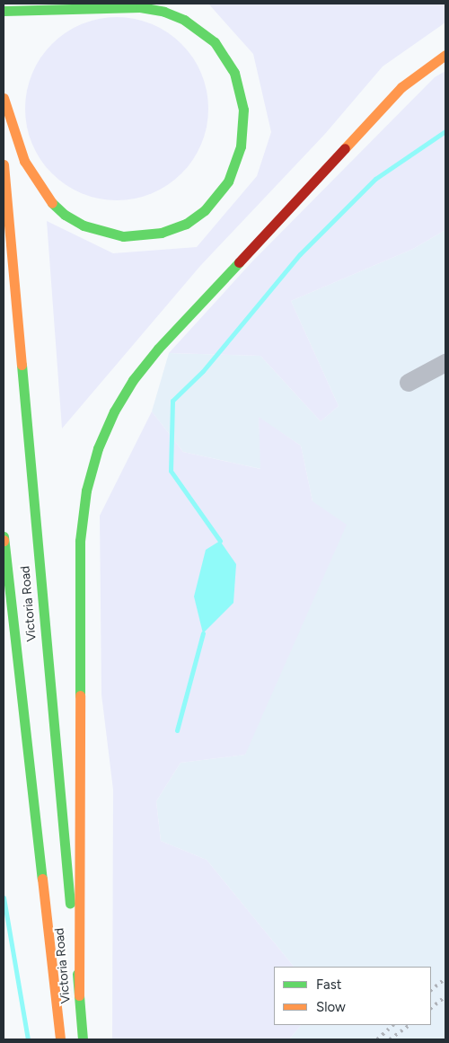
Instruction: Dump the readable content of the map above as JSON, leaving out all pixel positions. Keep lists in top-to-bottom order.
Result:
{
  "streets": {
    "main road": ["Victoria Road"]
  },
  "legend": ["Fast", "Slow"]
}
